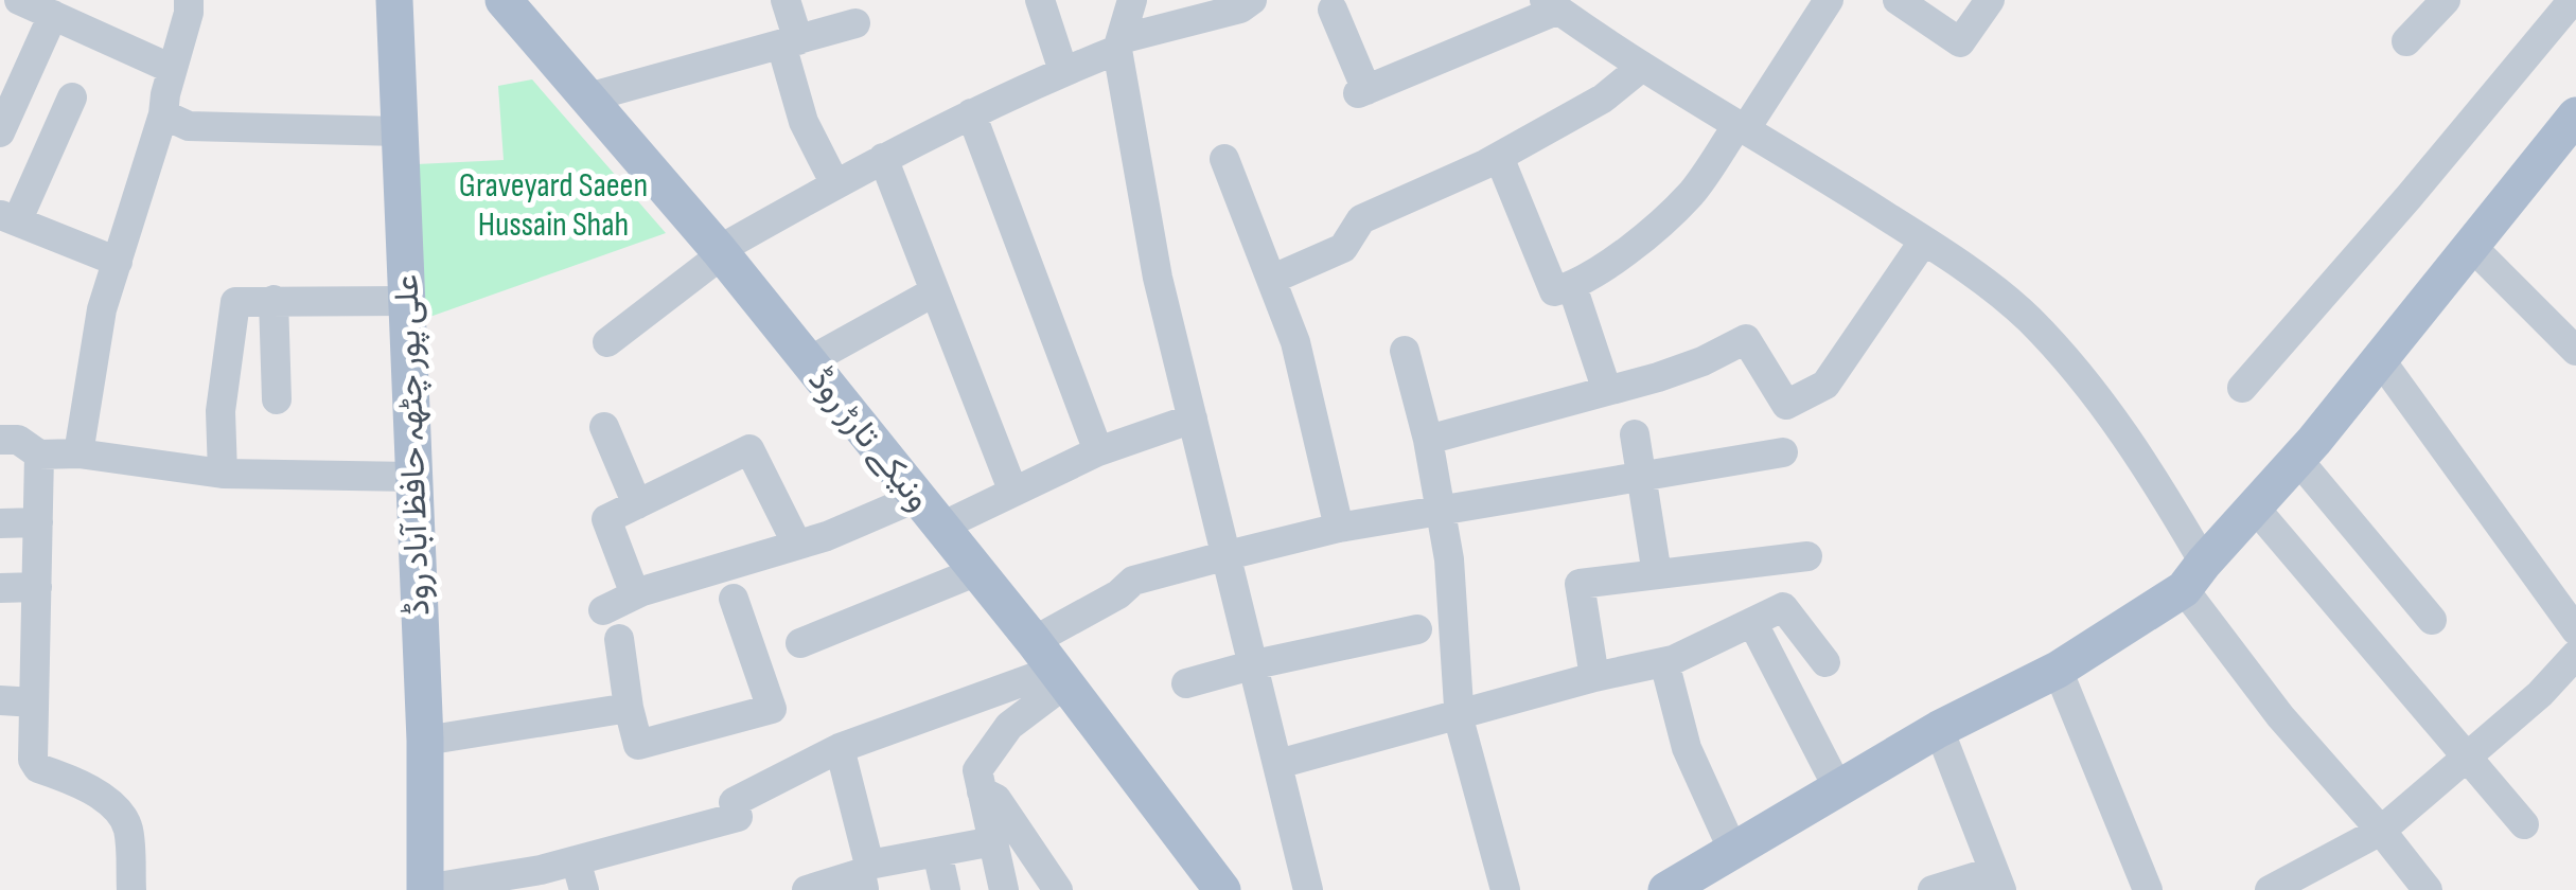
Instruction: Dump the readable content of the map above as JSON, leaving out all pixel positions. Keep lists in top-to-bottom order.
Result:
{
  "streets": {
    "main road": ["ونیکے تارڑ روڈ", "علی پور چٹھہ حافظ آباد روڈ"]
  },
  "parks": ["Graveyard Saeen Hussain Shah"]
}
